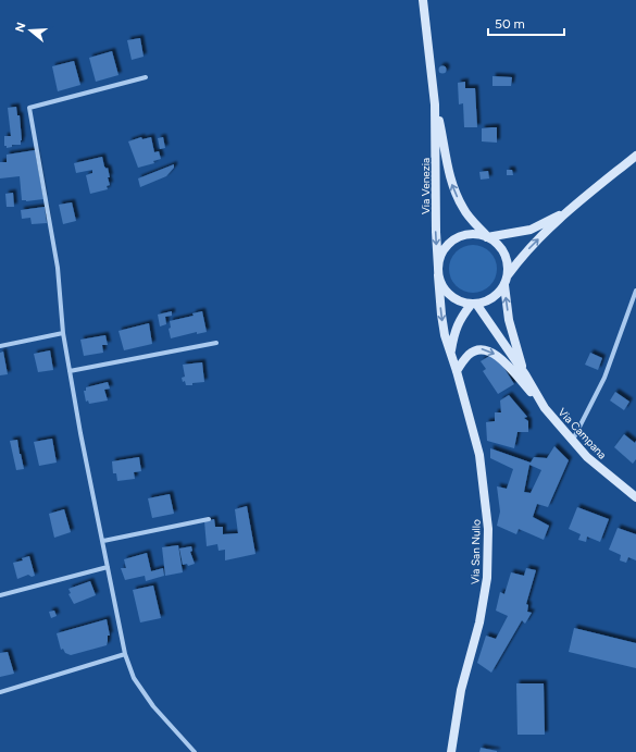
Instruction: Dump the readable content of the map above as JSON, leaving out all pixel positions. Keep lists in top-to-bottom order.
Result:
{
  "streets": {
    "main road": ["Via Venezia", "Via Campana", "Via San Nullo"]
  },
  "crossings": [
    ["Via Venezia", "Via Campana"],
    ["Via Venezia", "Via San Nullo"],
    ["Via Campana", "Via San Nullo"]
  ],
  "scale_bar": "50 m",
  "north": "left"
}
